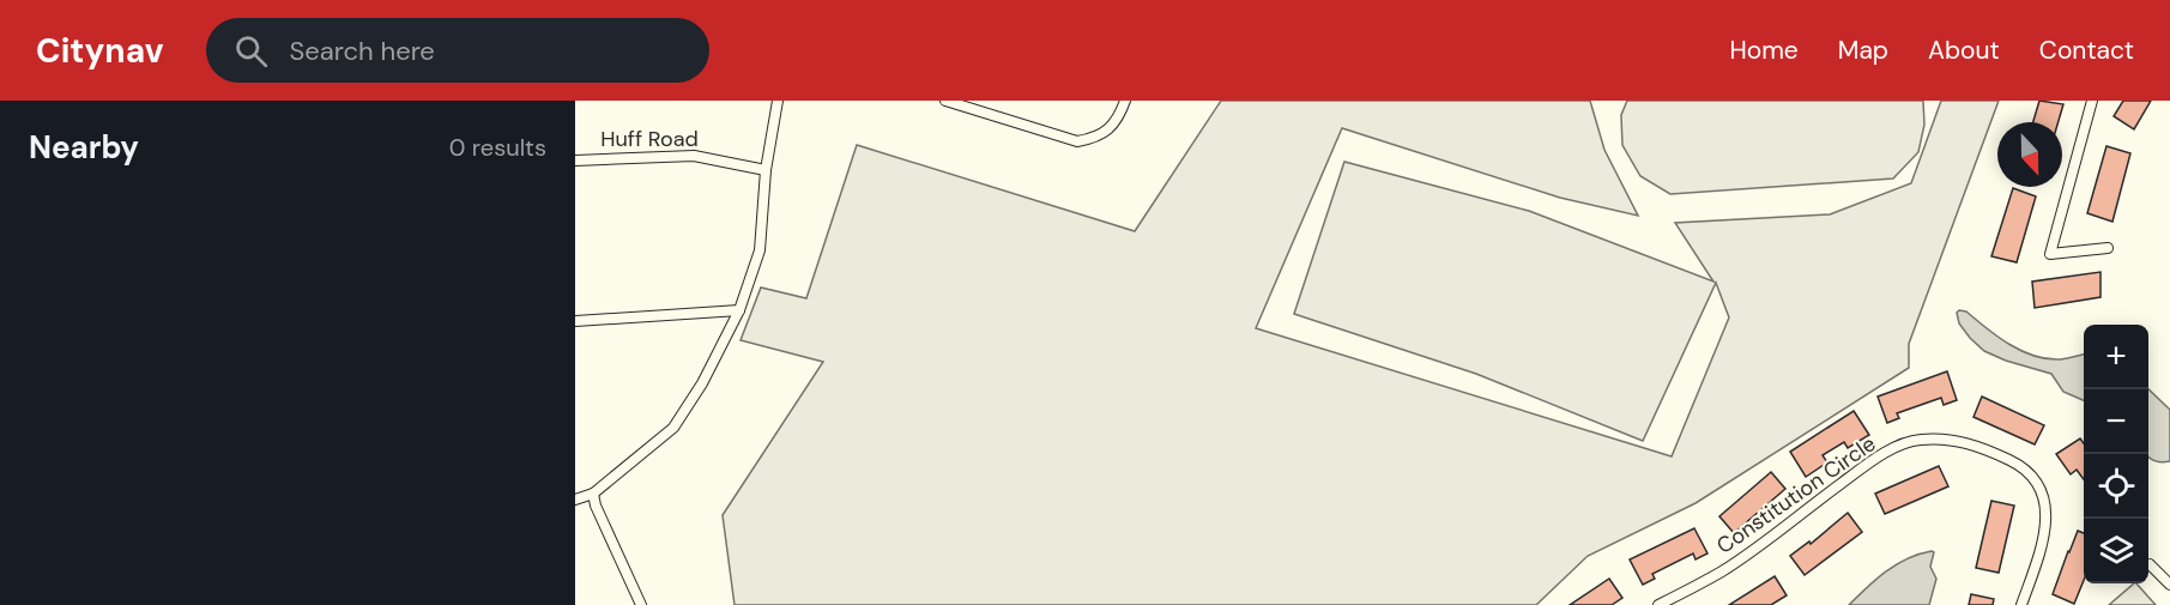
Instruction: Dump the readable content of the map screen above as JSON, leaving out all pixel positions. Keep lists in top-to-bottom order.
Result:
{
  "streets": {
    "street": ["Huff Road", "Constitution Circle"]
  },
  "north": "bottom",
  "page": {
    "header": "Citynav",
    "search": "Search here",
    "nav": [
      "Home",
      "Map",
      "About",
      "Contact"
    ],
    "heading": ["Nearby", "0 results"],
    "map_buttons": ["+", "−"]
  }
}
